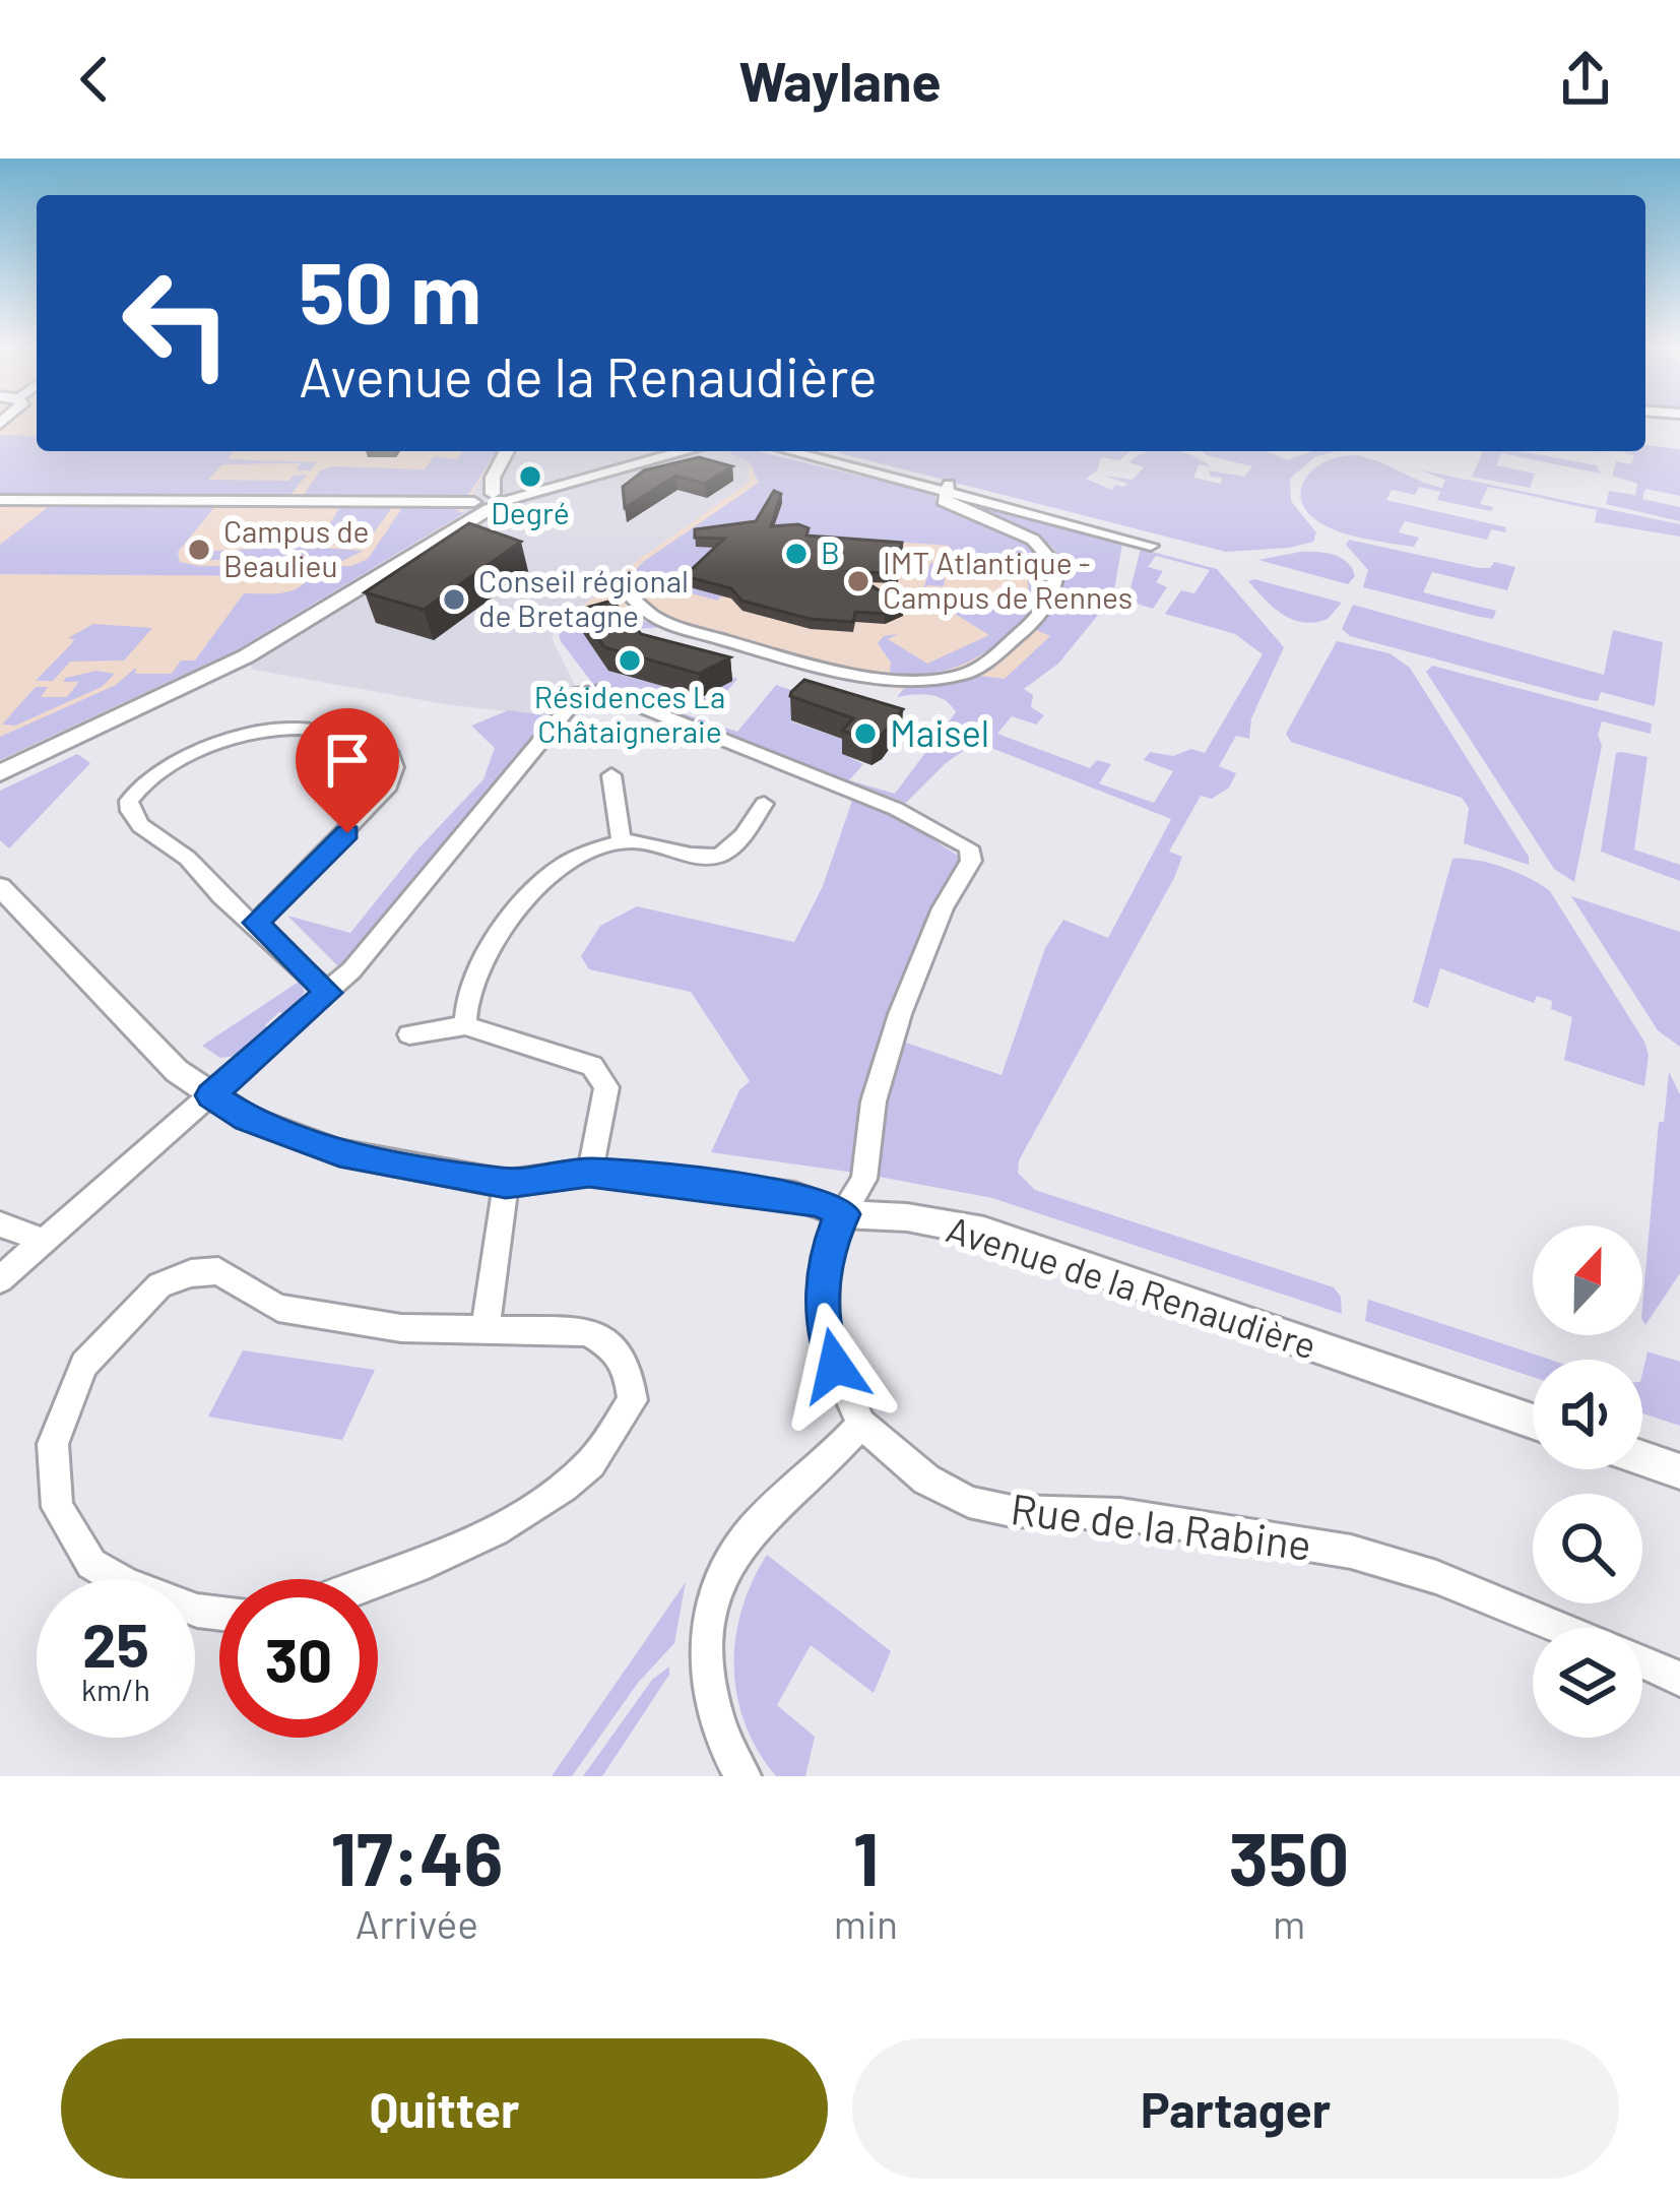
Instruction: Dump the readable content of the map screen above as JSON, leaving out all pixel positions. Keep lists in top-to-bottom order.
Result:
{
  "streets": {
    "street": ["Avenue de la Renaudière", "Rue de la Rabine"]
  },
  "crossings": [
    ["Avenue de la Renaudière", "Rue de la Rabine"]
  ],
  "places": [
    "Degré",
    "Campus de Beaulieu",
    "B",
    "IMT Atlantique - Campus de Rennes",
    "Conseil régional de Bretagne",
    "Résidences La Châtaigneraie",
    "Maisel"
  ],
  "north": "top",
  "page": {
    "header": "Waylane",
    "turn": ["50 m", "Avenue de la Renaudière"],
    "speed": "25 km/h",
    "limit": "30",
    "eta": [
      "17:46",
      "Arrivée",
      "1",
      "min",
      "350",
      "m"
    ],
    "buttons": ["Quitter", "Partager"]
  }
}
